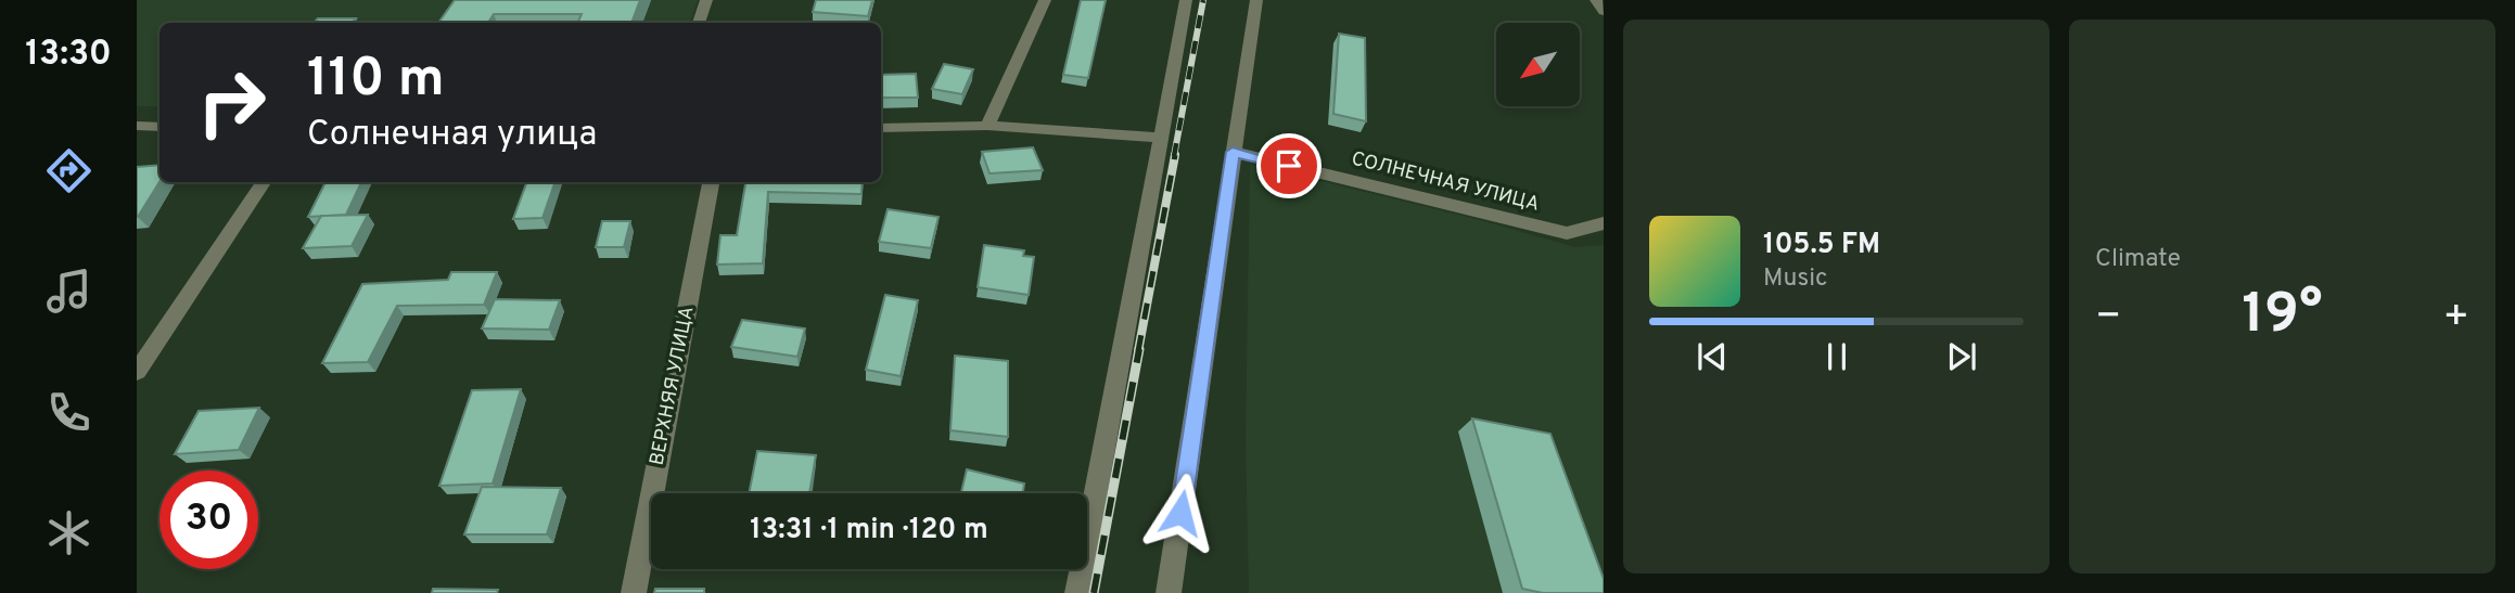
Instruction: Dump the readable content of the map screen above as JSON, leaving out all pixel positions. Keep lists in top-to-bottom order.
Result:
{
  "streets": {
    "street": ["СОЛНЕЧНАЯ УЛИЦА", "ВЕРХНЯЯ УЛИЦА"]
  },
  "north": "bottom left",
  "page": {
    "tabs": "13:30",
    "tile": "Climate",
    "turn": ["110 m", "Солнечная улица"],
    "song": ["105.5 FM", "Music"],
    "heat": ["−", "19°", "+"],
    "limit": "30",
    "trip": "13:31 · 1 min · 120 m"
  }
}
